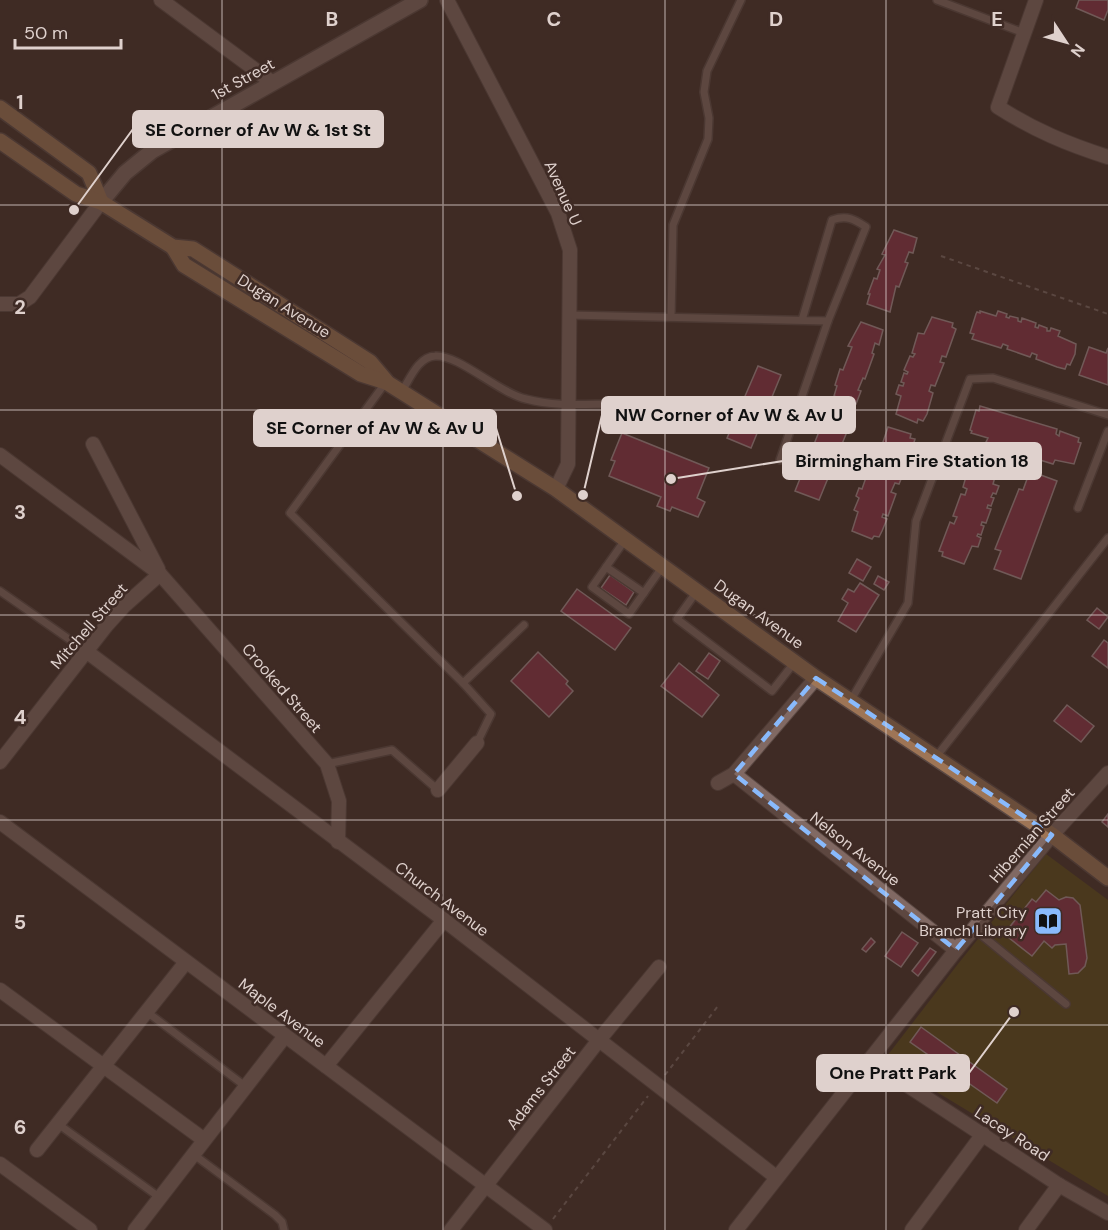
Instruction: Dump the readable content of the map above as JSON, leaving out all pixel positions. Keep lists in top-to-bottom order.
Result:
{
  "streets": {
    "main road": ["Dugan Avenue"],
    "street": [
      "1st Street",
      "Avenue U",
      "Mitchell Street",
      "Crooked Street",
      "Hibernian Street",
      "Nelson Avenue",
      "Church Avenue",
      "Maple Avenue",
      "Adams Street",
      "Lacey Road"
    ]
  },
  "crossings": [
    ["1st Street", "Dugan Avenue"],
    ["Avenue U", "Dugan Avenue"],
    ["Dugan Avenue", "Hibernian Street"],
    ["Mitchell Street", "Crooked Street"],
    ["Mitchell Street", "Church Avenue"],
    ["Crooked Street", "Church Avenue"],
    ["Hibernian Street", "Nelson Avenue"],
    ["Hibernian Street", "Church Avenue"],
    ["Hibernian Street", "Lacey Road"],
    ["Church Avenue", "Adams Street"],
    ["Maple Avenue", "Adams Street"]
  ],
  "places": {
    "other": [
      "SE Corner of Av W & 1st St",
      "Birmingham Fire Station 18",
      "NW Corner of Av W & Av U",
      "SE Corner of Av W & Av U",
      "One Pratt Park"
    ],
    "library": ["Pratt City Branch Library"]
  },
  "scale_bar": "50 m",
  "north": "bottom right",
  "grid": {
    "columns": [
      "B",
      "C",
      "D",
      "E"
    ],
    "rows": [
      "1",
      "2",
      "3",
      "4",
      "5",
      "6"
    ]
  }
}
